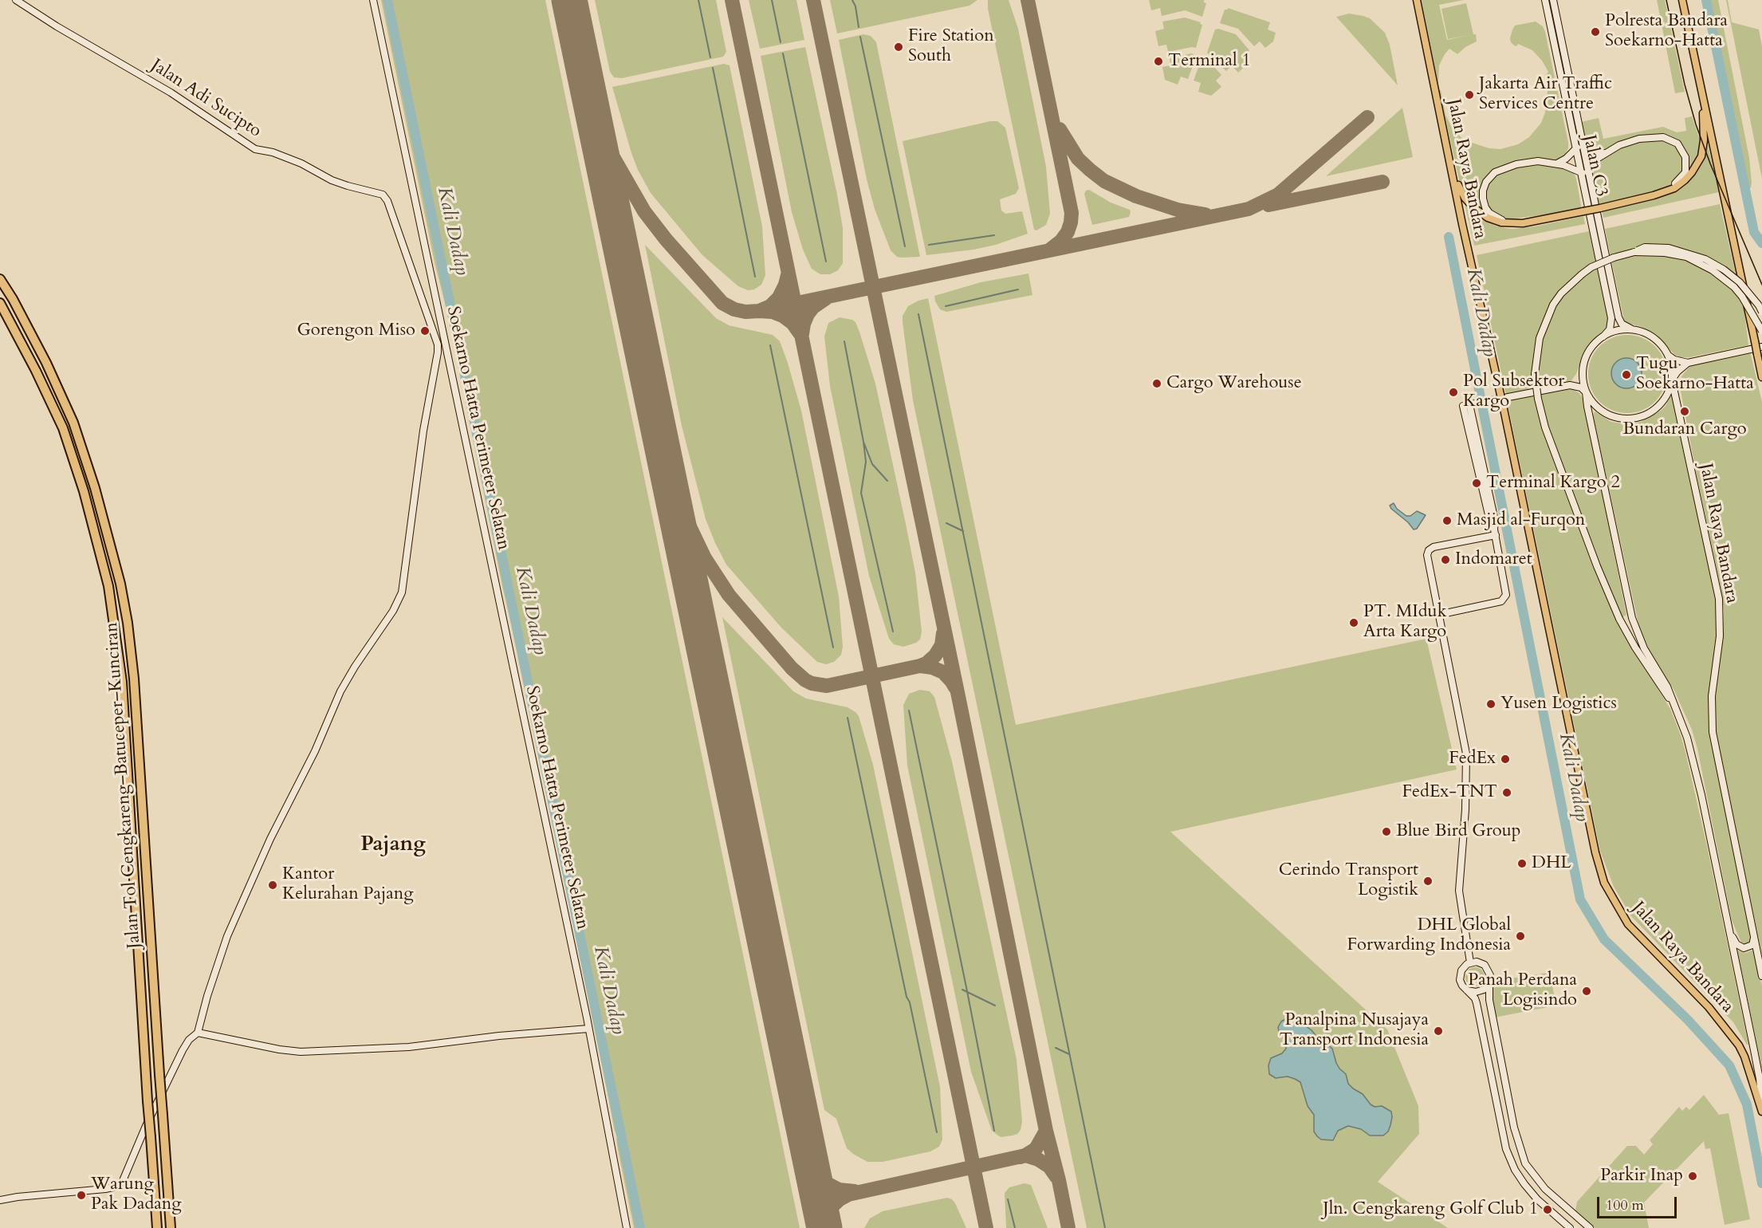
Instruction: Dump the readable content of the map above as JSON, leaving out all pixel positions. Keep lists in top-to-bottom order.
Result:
{
  "streets": {
    "highway": ["Jalan Tol Cengkareng–Batuceper–Kunciran"],
    "main road": ["Jalan Raya Bandara"],
    "street": ["Jalan Adi Sucipto", "Jalan C3", "Soekarno Hatta Perimeter Selatan"]
  },
  "crossings": [
    ["Jalan C3", "Jalan Raya Bandara"]
  ],
  "districts": ["Pajang"],
  "water": ["Kali Dadap"],
  "places": [
    "Polresta Bandara Soekarno-Hatta",
    "Fire Station South",
    "Terminal 1",
    "Jakarta Air Traffic Services Centre",
    "Gorengon Miso",
    "Tugu Soekarno-Hatta",
    "Cargo Warehouse",
    "Pol Subsektor Kargo",
    "Bundaran Cargo",
    "Terminal Kargo 2",
    "Masjid al-Furqon",
    "Indomaret",
    "PT. MIduk Arta Kargo",
    "Yusen Logistics",
    "FedEx",
    "FedEx-TNT",
    "Blue Bird Group",
    "DHL",
    "Cerindo Transport Logistik",
    "Kantor Kelurahan Pajang",
    "DHL Global Forwarding Indonesia",
    "Panah Perdana Logisindo",
    "Panalpina Nusajaya Transport Indonesia",
    "Parkir Inap",
    "Warung Pak Dadang",
    "Jln. Cengkareng Golf Club 1"
  ],
  "scale_bar": "100 m"
}
